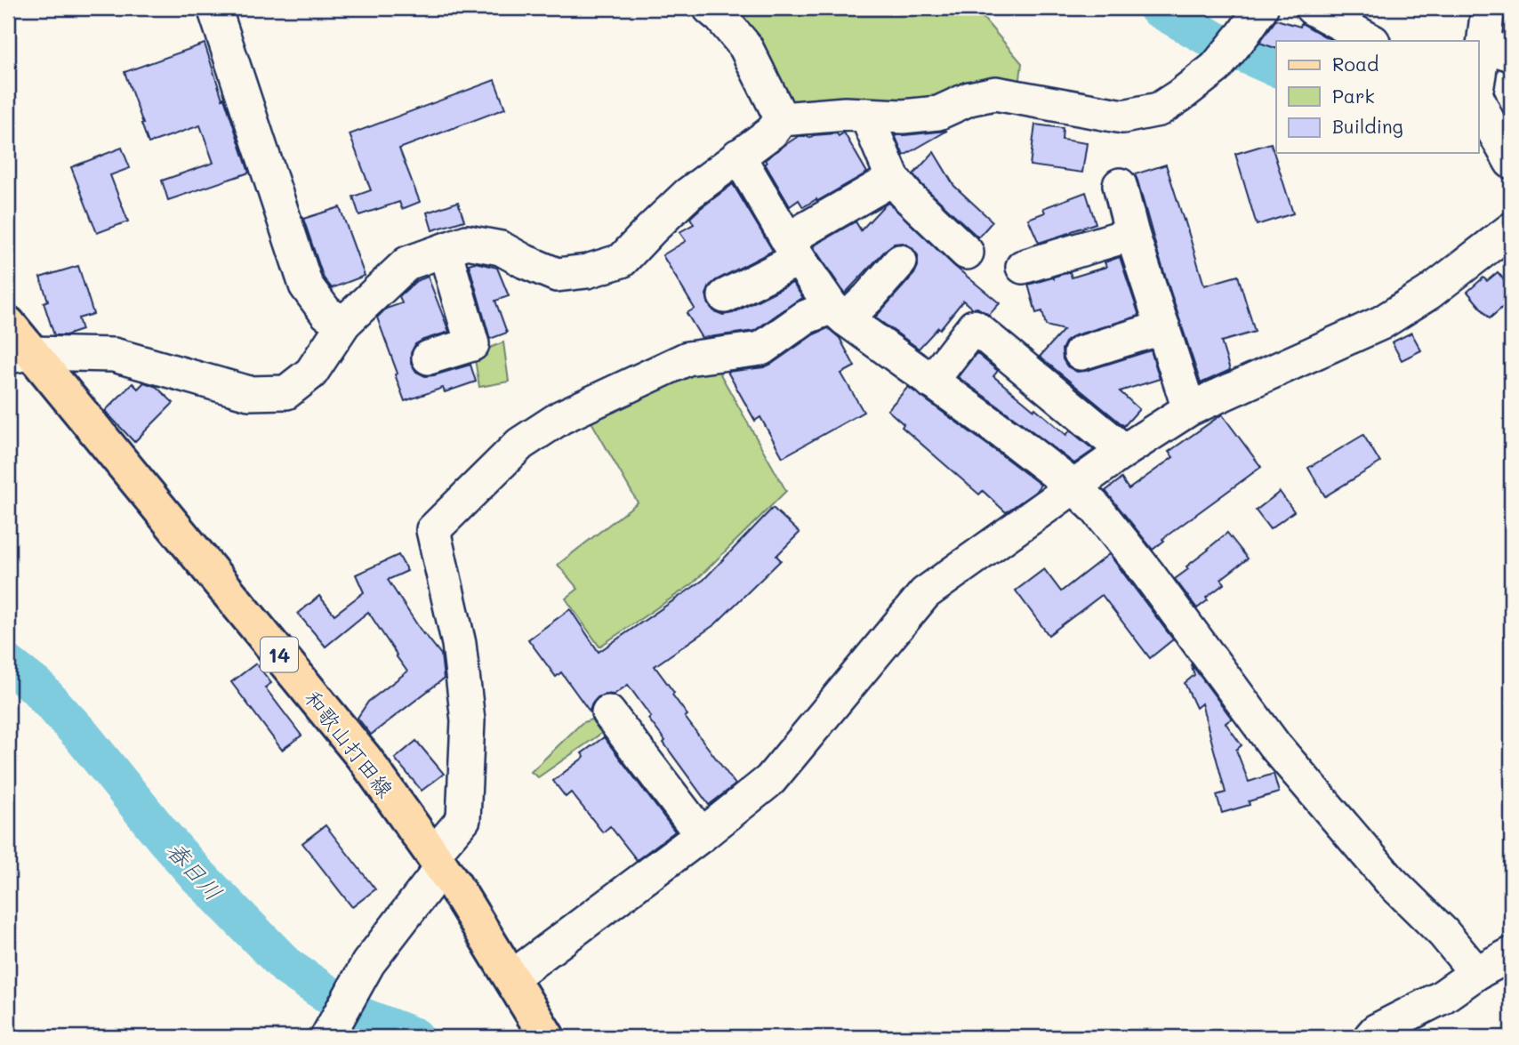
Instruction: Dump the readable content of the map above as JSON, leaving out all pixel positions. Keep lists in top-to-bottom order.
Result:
{
  "streets": {
    "main road": ["14", "和歌山打田線"]
  },
  "water": ["春日川"],
  "legend": ["Road", "Park", "Building"]
}
